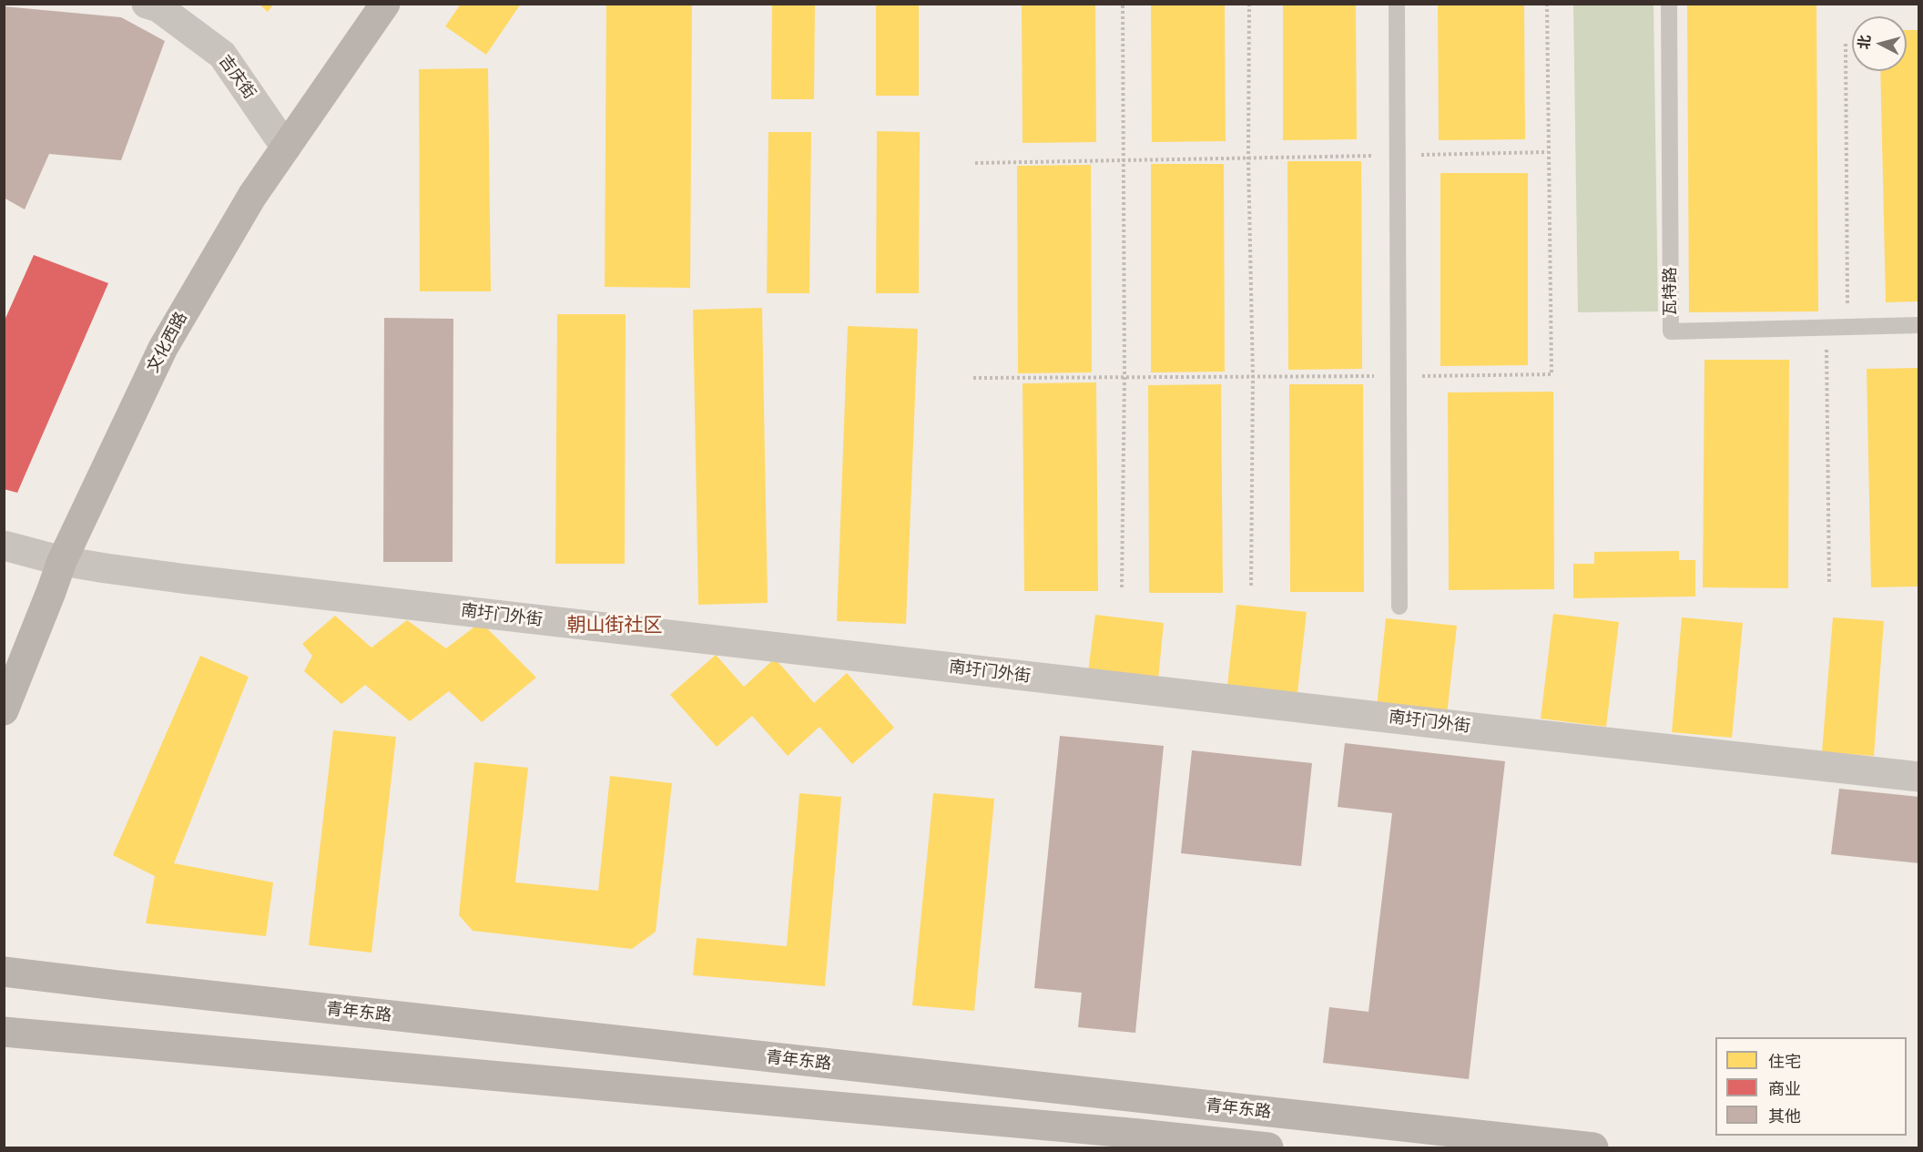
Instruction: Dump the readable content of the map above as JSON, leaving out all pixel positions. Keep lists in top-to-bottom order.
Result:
{
  "streets": {
    "main road": ["文化西路", "青年东路"],
    "street": ["吉庆街", "南圩门外街"],
    "lane": ["瓦特路"]
  },
  "crossings": [
    ["吉庆街", "文化西路"],
    ["文化西路", "南圩门外街"]
  ],
  "districts": ["朝山街社区"],
  "legend": ["住宅", "商业", "其他"],
  "north": "left"
}
